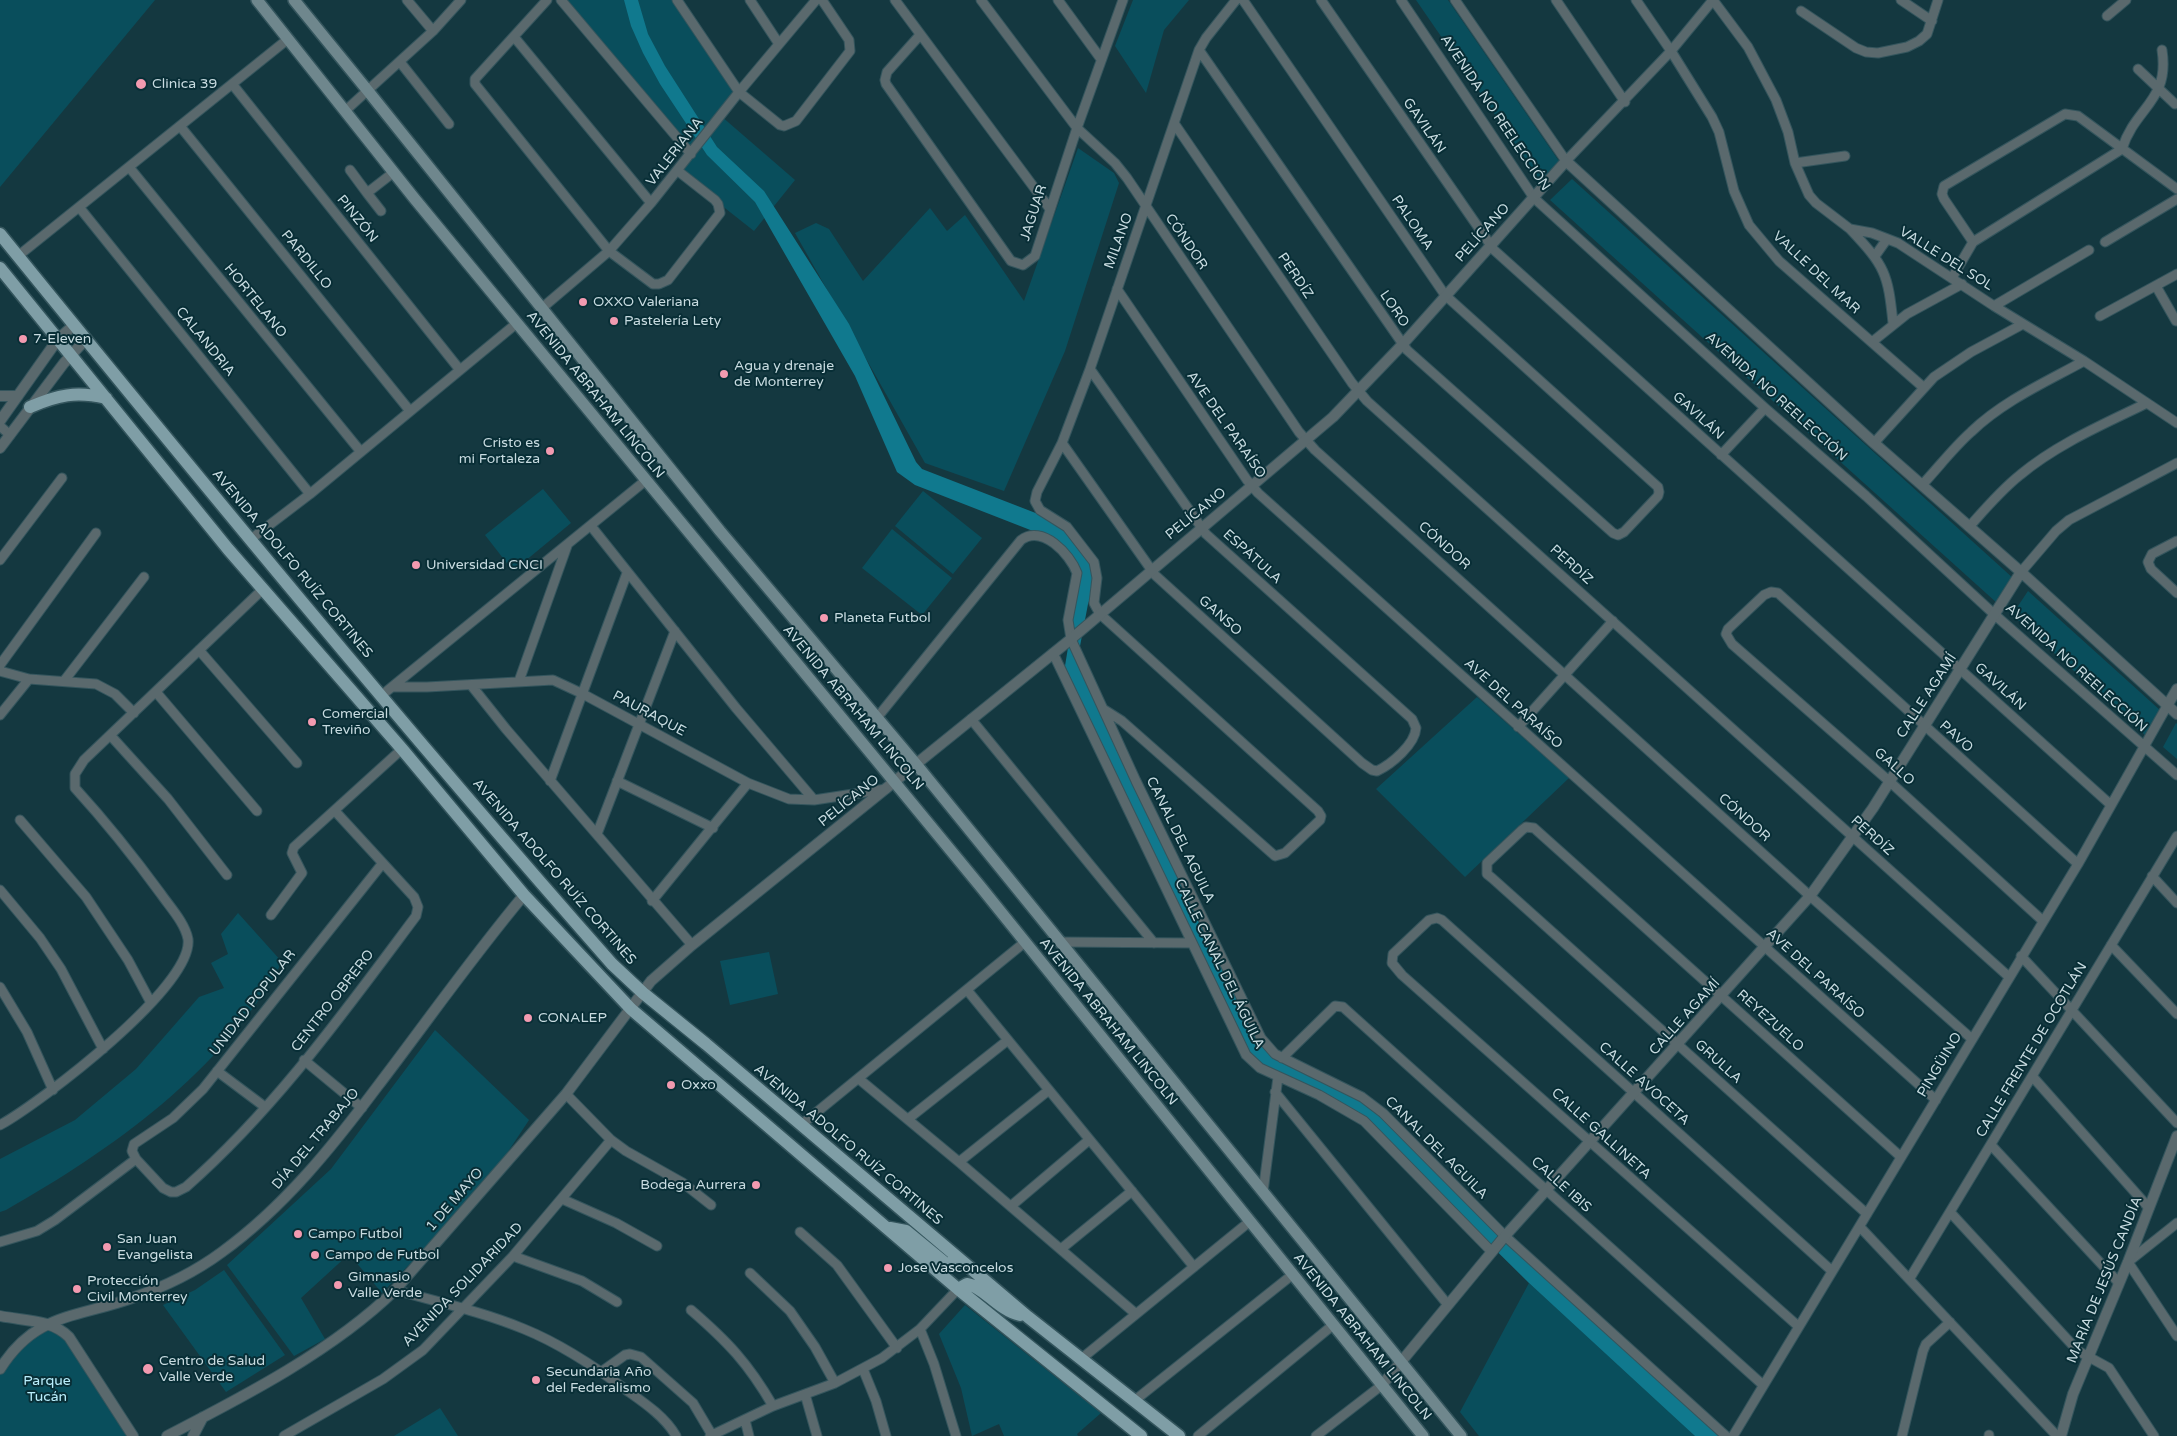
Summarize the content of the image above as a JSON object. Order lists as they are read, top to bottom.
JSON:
{
  "streets": {
    "main road": ["AVENIDA ABRAHAM LINCOLN", "AVENIDA ADOLFO RUÍZ CORTINES"],
    "street": [
      "AVENIDA NO REELECCIÓN",
      "GAVILÁN",
      "VALERIANA",
      "JAGUAR",
      "PINZÓN",
      "PALOMA",
      "PELÍCANO",
      "MILANO",
      "CÓNDOR",
      "VALLE DEL SOL",
      "PARDILLO",
      "VALLE DEL MAR",
      "PERDÍZ",
      "HORTELANO",
      "LORO",
      "CALANDRIA",
      "AVE DEL PARAÍSO",
      "ESPÁTULA",
      "GANSO",
      "CALLE AGAMÍ",
      "PAURAQUE",
      "PAVO",
      "GALLO",
      "CANAL DEL AGUILA",
      "CALLE CANAL DEL ÁGUILA",
      "CENTRO OBRERO",
      "UNIDAD POPULAR",
      "REYEZUELO",
      "CALLE FRENTE DE OCOTLÁN",
      "GRULLA",
      "PINGÜINO",
      "CALLE AVOCETA",
      "CALLE GALLINETA",
      "DÍA DEL TRABAJO",
      "CALLE IBIS",
      "1 DE MAYO",
      "MARÍA DE JESÚS CANDÍA",
      "AVENIDA SOLIDARIDAD"
    ]
  },
  "crossings": [
    ["AVENIDA NO REELECCIÓN", "PELÍCANO"],
    ["AVENIDA NO REELECCIÓN", "CALLE AGAMÍ"],
    ["AVENIDA NO REELECCIÓN", "PINGÜINO"],
    ["GAVILÁN", "PELÍCANO"],
    ["GAVILÁN", "CALLE AGAMÍ"],
    ["GAVILÁN", "PINGÜINO"],
    ["JAGUAR", "CÓNDOR"],
    ["PALOMA", "PELÍCANO"],
    ["PALOMA", "LORO"],
    ["PELÍCANO", "MILANO"],
    ["PELÍCANO", "CÓNDOR"],
    ["PELÍCANO", "VALLE DEL SOL"],
    ["PELÍCANO", "VALLE DEL MAR"],
    ["PELÍCANO", "PERDÍZ"],
    ["PELÍCANO", "LORO"],
    ["PELÍCANO", "AVENIDA ABRAHAM LINCOLN"],
    ["PELÍCANO", "AVE DEL PARAÍSO"],
    ["PELÍCANO", "ESPÁTULA"],
    ["PELÍCANO", "AVENIDA ADOLFO RUÍZ CORTINES"],
    ["PELÍCANO", "GANSO"],
    ["PELÍCANO", "PAURAQUE"],
    ["PELÍCANO", "CANAL DEL AGUILA"],
    ["PELÍCANO", "CALLE CANAL DEL ÁGUILA"],
    ["PELÍCANO", "1 DE MAYO"],
    ["MILANO", "CÓNDOR"],
    ["MILANO", "PERDÍZ"],
    ["MILANO", "LORO"],
    ["MILANO", "AVE DEL PARAÍSO"],
    ["MILANO", "ESPÁTULA"],
    ["MILANO", "GANSO"],
    ["CÓNDOR", "CALLE AGAMÍ"],
    ["CÓNDOR", "PINGÜINO"],
    ["PERDÍZ", "CALLE AGAMÍ"],
    ["PERDÍZ", "PINGÜINO"],
    ["AVENIDA ABRAHAM LINCOLN", "CALLE AGAMÍ"],
    ["AVENIDA ABRAHAM LINCOLN", "PAURAQUE"],
    ["AVE DEL PARAÍSO", "CALLE AGAMÍ"],
    ["AVE DEL PARAÍSO", "PINGÜINO"],
    ["ESPÁTULA", "GANSO"],
    ["CALLE AGAMÍ", "PAVO"],
    ["CALLE AGAMÍ", "GALLO"],
    ["CALLE AGAMÍ", "CANAL DEL AGUILA"],
    ["CALLE AGAMÍ", "CALLE CANAL DEL ÁGUILA"],
    ["CALLE AGAMÍ", "REYEZUELO"],
    ["CALLE AGAMÍ", "GRULLA"],
    ["CALLE AGAMÍ", "CALLE AVOCETA"],
    ["CALLE AGAMÍ", "CALLE GALLINETA"],
    ["CALLE AGAMÍ", "CALLE IBIS"],
    ["PAVO", "GALLO"],
    ["PAVO", "PINGÜINO"],
    ["GALLO", "PINGÜINO"],
    ["CANAL DEL AGUILA", "CALLE IBIS"],
    ["CENTRO OBRERO", "UNIDAD POPULAR"],
    ["REYEZUELO", "GRULLA"],
    ["REYEZUELO", "PINGÜINO"],
    ["GRULLA", "PINGÜINO"],
    ["PINGÜINO", "CALLE AVOCETA"],
    ["PINGÜINO", "CALLE GALLINETA"],
    ["PINGÜINO", "CALLE IBIS"],
    ["CALLE AVOCETA", "CALLE GALLINETA"]
  ],
  "parks": ["Parque Tucán"],
  "places": [
    "Clinica 39",
    "OXXO Valeriana",
    "Pastelería Lety",
    "7-Eleven",
    "Agua y drenaje de Monterrey",
    "Cristo es mi Fortaleza",
    "Universidad CNCI",
    "Planeta Futbol",
    "Comercial Treviño",
    "CONALEP",
    "Oxxo",
    "Bodega Aurrera",
    "Campo Futbol",
    "San Juan Evangelista",
    "Campo de Futbol",
    "Jose Vasconcelos",
    "Gimnasio Valle Verde",
    "Protección Civil Monterrey",
    "Centro de Salud Valle Verde",
    "Secundaria Año del Federalismo"
  ]
}
